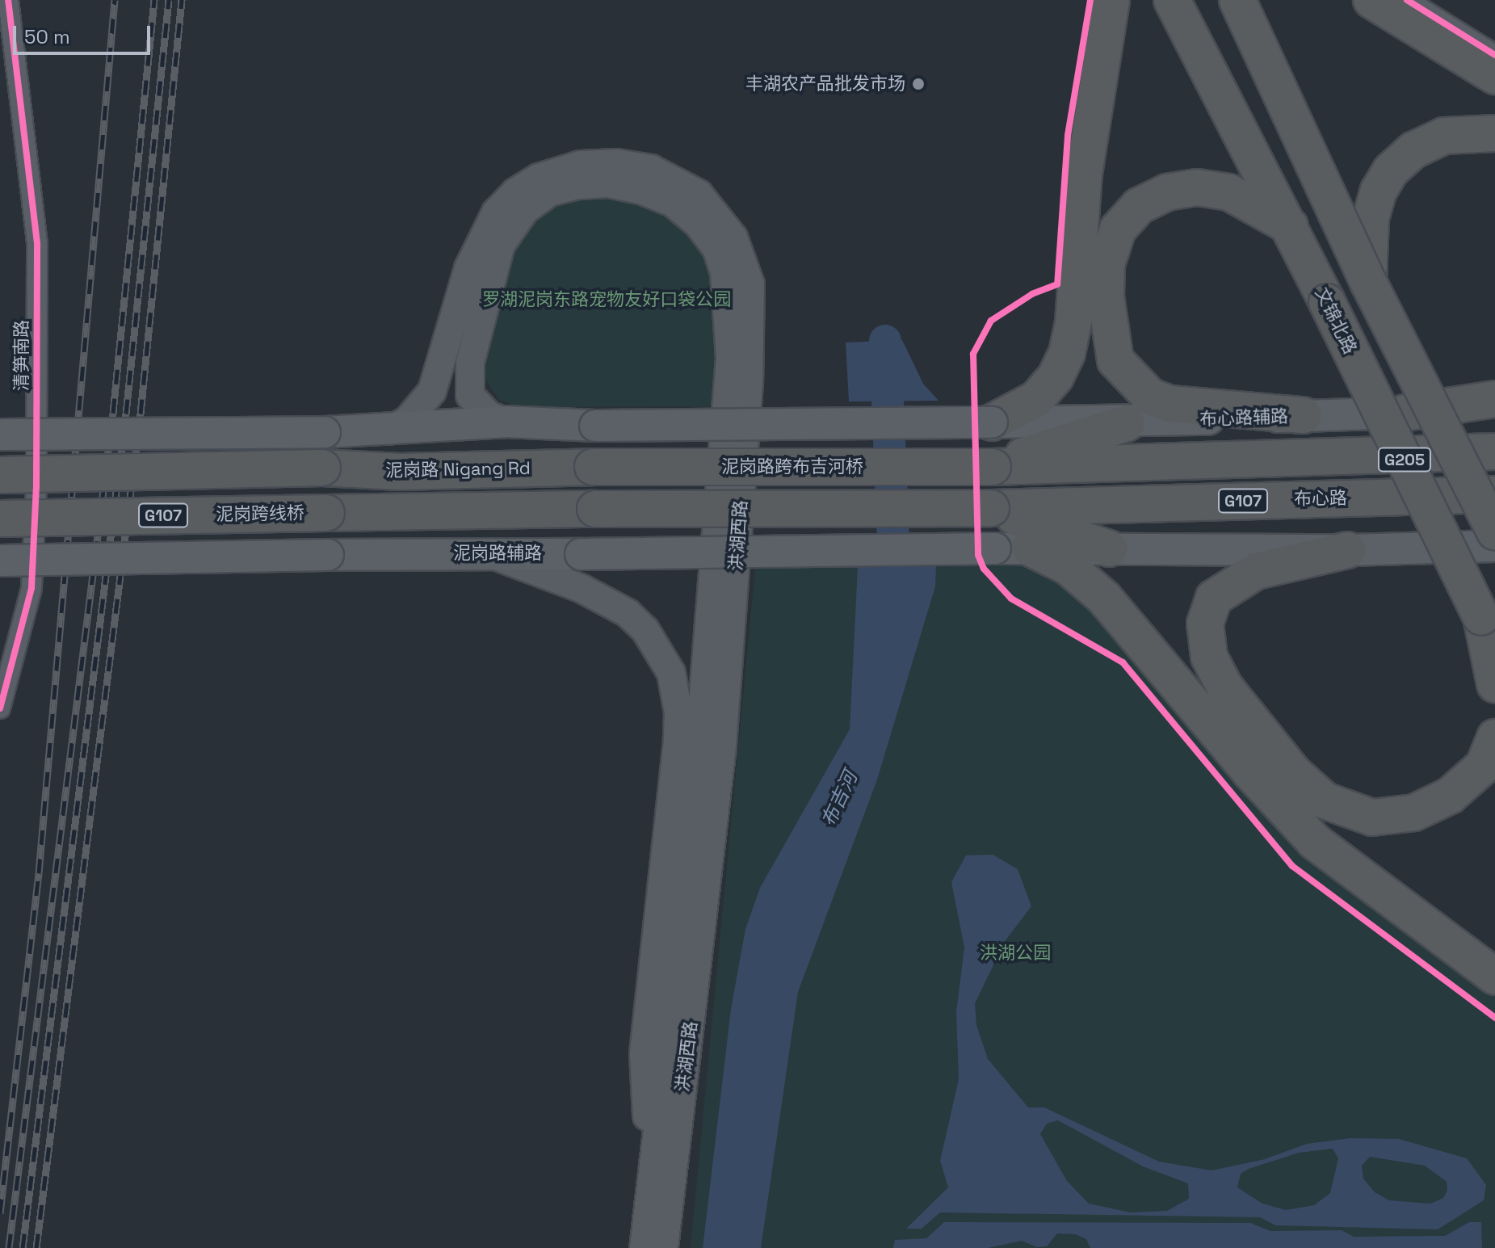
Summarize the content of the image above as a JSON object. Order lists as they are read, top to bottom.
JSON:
{
  "streets": {
    "highway": [
      "文锦北路",
      "G205",
      "泥岗路跨布吉河桥",
      "泥岗路 Nigang Rd",
      "布心路",
      "G107",
      "泥岗跨线桥"
    ],
    "main road": ["布心路辅路", "洪湖西路", "泥岗路辅路"],
    "street": ["清笋南路"]
  },
  "crossings": [
    ["泥岗路跨布吉河桥", "泥岗路 Nigang Rd"],
    ["布心路", "泥岗跨线桥"],
    ["洪湖西路", "泥岗路辅路"]
  ],
  "water": ["布吉河"],
  "parks": ["罗湖泥岗东路宠物友好口袋公园", "洪湖公园"],
  "places": ["丰湖农产品批发市场"],
  "scale_bar": "50 m"
}
